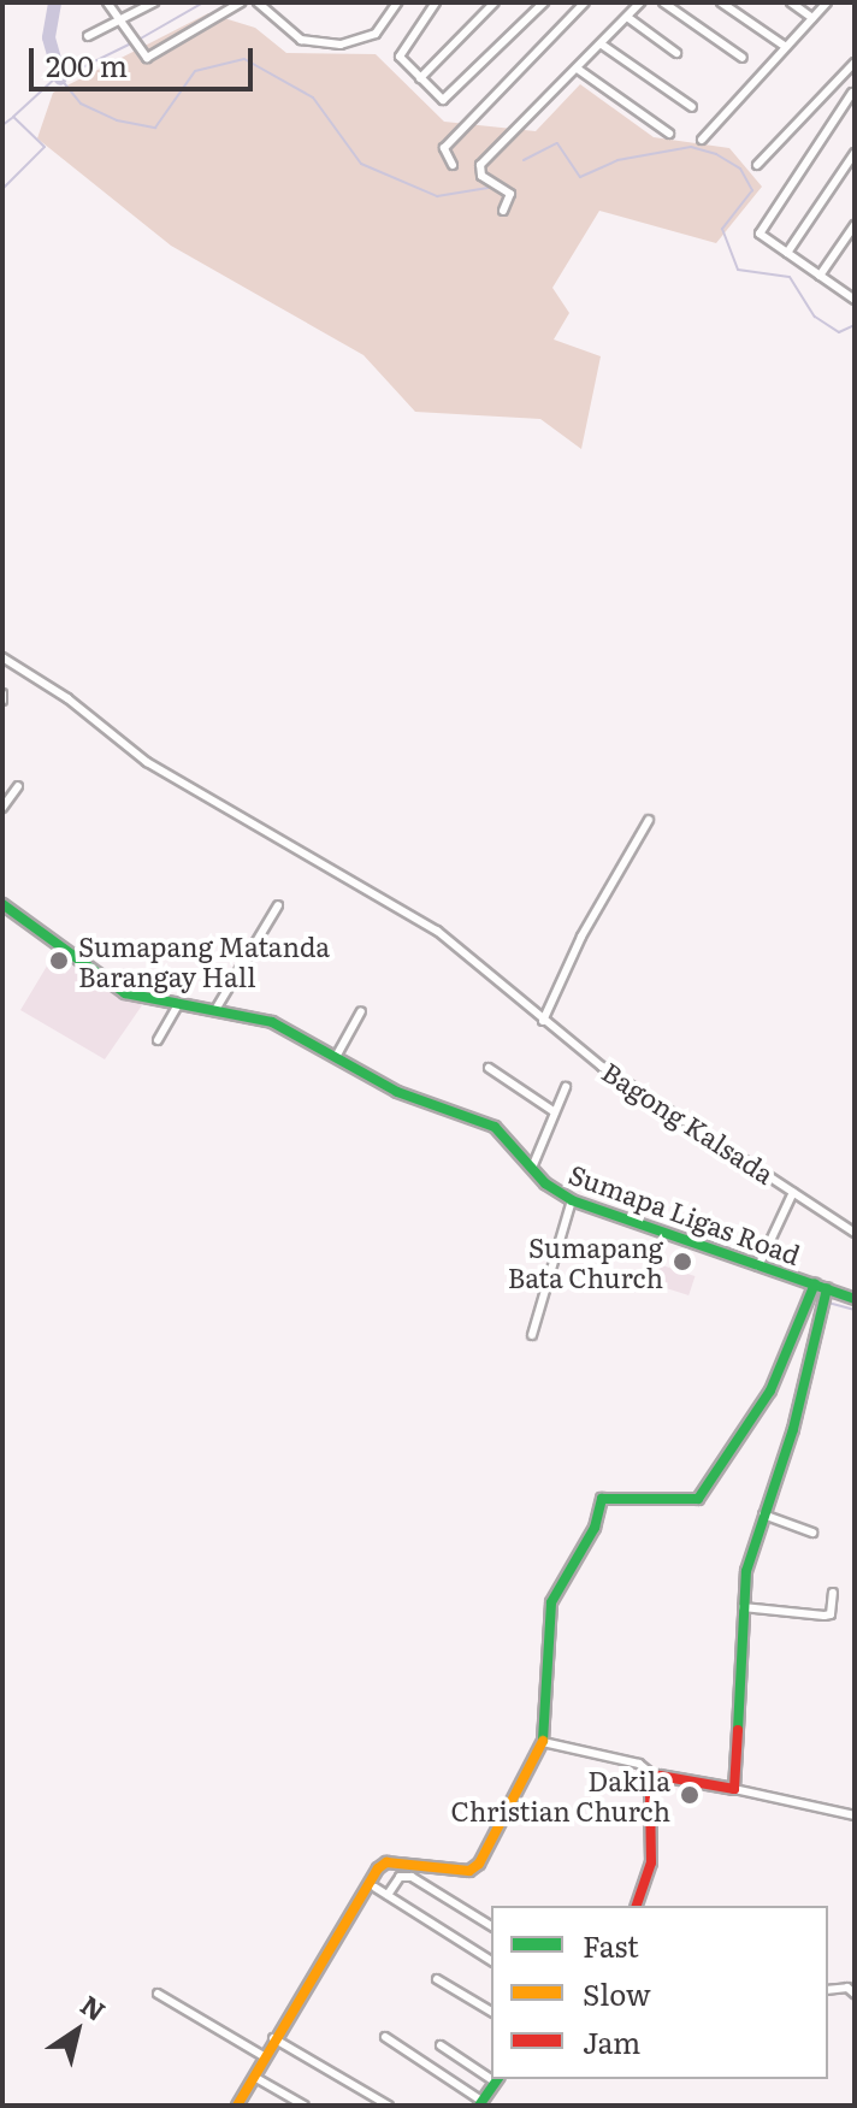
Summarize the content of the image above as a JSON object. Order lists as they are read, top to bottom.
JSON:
{
  "streets": {
    "street": ["Bagong Kalsada", "Sumapa Ligas Road"]
  },
  "places": ["Sumapang Matanda Barangay Hall", "Sumapang Bata Church", "Dakila Christian Church"],
  "legend": ["Fast", "Slow", "Jam"],
  "scale_bar": "200 m",
  "north": "top right"
}
